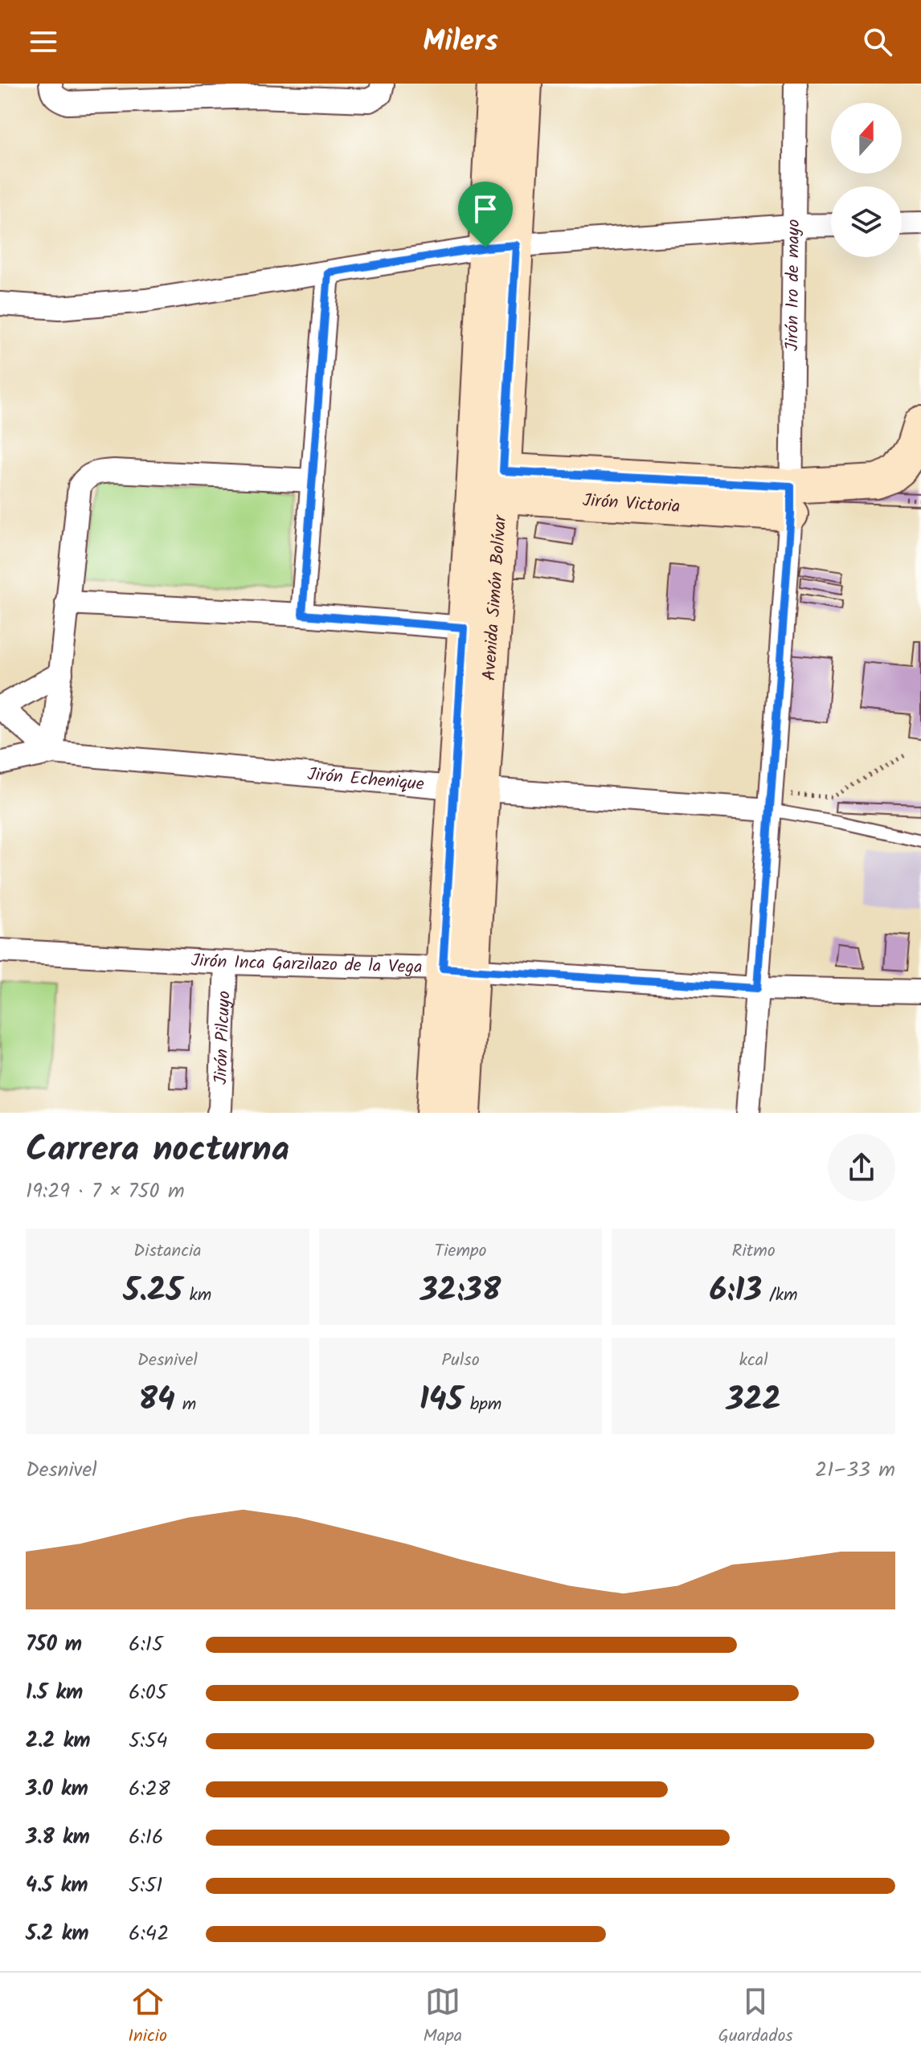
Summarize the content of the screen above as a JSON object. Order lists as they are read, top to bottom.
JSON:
{
  "streets": {
    "street": [
      "Jirón 1ro de mayo",
      "Jirón Victoria",
      "Avenida Simón Bolívar",
      "Jirón Echenique",
      "Jirón Inca Garzilazo de la Vega",
      "Jirón Pilcuyo"
    ]
  },
  "crossings": [
    ["Jirón 1ro de mayo", "Jirón Victoria"],
    ["Jirón 1ro de mayo", "Jirón Echenique"],
    ["Jirón 1ro de mayo", "Jirón Inca Garzilazo de la Vega"],
    ["Jirón Victoria", "Avenida Simón Bolívar"],
    ["Avenida Simón Bolívar", "Jirón Echenique"],
    ["Avenida Simón Bolívar", "Jirón Inca Garzilazo de la Vega"],
    ["Jirón Inca Garzilazo de la Vega", "Jirón Pilcuyo"]
  ],
  "north": "top",
  "page": {
    "header": "Milers",
    "heading": ["Carrera nocturna", "19:29 · 7 × 750 m"],
    "stats": [
      ["Distancia", "5.25 km"],
      ["Tiempo", "32:38"],
      ["Ritmo", "6:13 /km"],
      ["Desnivel", "84 m"],
      ["Pulso", "145 bpm"],
      ["kcal", "322"]
    ],
    "chart": ["Desnivel", "21–33 m"],
    "list": [
      {
        "name": "750 m",
        "note": "6:15"
      },
      {
        "name": "1.5 km",
        "note": "6:05"
      },
      {
        "name": "2.2 km",
        "note": "5:54"
      },
      {
        "name": "3.0 km",
        "note": "6:28"
      },
      {
        "name": "3.8 km",
        "note": "6:16"
      },
      {
        "name": "4.5 km",
        "note": "5:51"
      },
      {
        "name": "5.2 km",
        "note": "6:42"
      }
    ],
    "tabs": ["Inicio", "Mapa", "Guardados"]
  }
}
